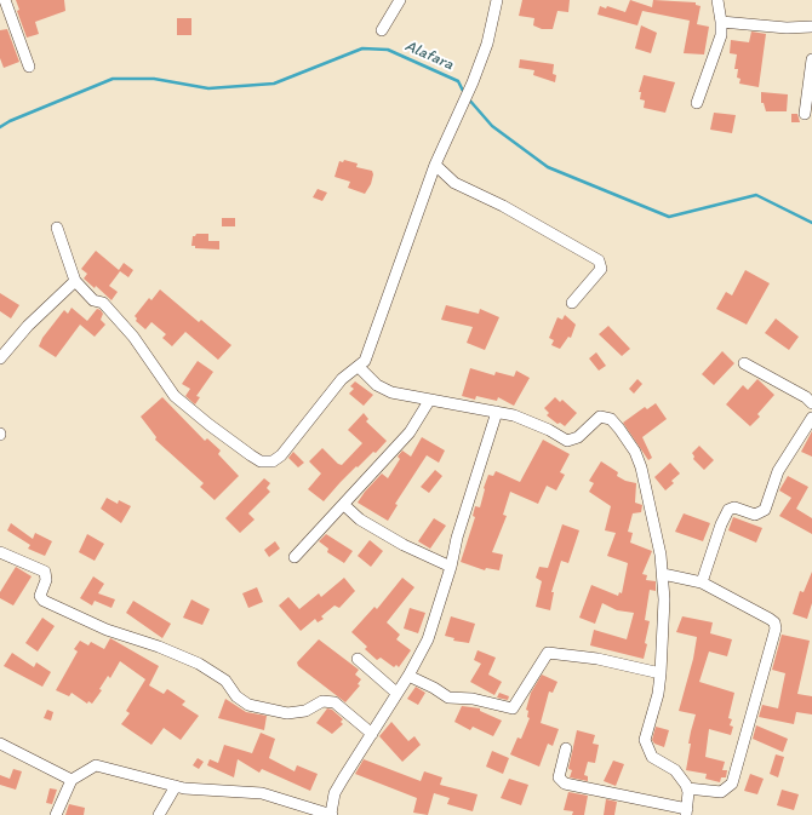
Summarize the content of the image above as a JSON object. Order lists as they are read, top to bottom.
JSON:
{
  "water": ["Alafara"]
}
